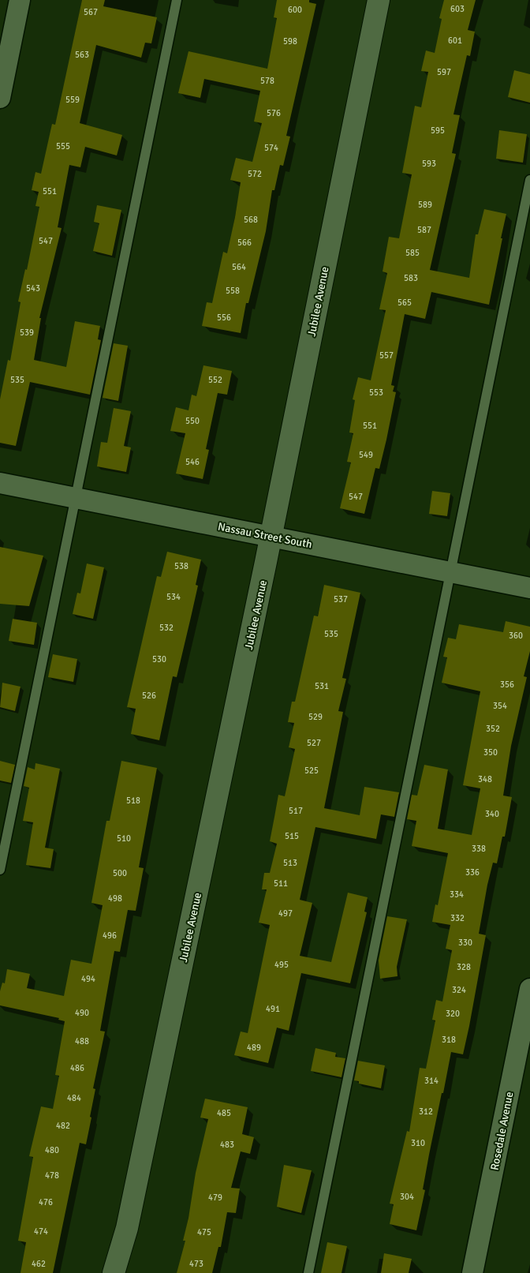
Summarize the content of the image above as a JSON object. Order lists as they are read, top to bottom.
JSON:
{
  "streets": {
    "main road": ["Jubilee Avenue"],
    "street": ["Nassau Street South", "Rosedale Avenue"]
  },
  "crossings": [
    ["Jubilee Avenue", "Nassau Street South"]
  ],
  "house_numbers": [
    "603",
    "600",
    "567",
    "601",
    "598",
    "563",
    "597",
    "578",
    "559",
    "576",
    "595",
    "555",
    "574",
    "593",
    "572",
    "551",
    "589",
    "568",
    "587",
    "547",
    "566",
    "585",
    "564",
    "583",
    "543",
    "558",
    "565",
    "556",
    "539",
    "557",
    "535",
    "552",
    "553",
    "550",
    "551",
    "549",
    "546",
    "547",
    "538",
    "534",
    "537",
    "532",
    "535",
    "360",
    "530",
    "356",
    "531",
    "526",
    "354",
    "529",
    "352",
    "527",
    "350",
    "525",
    "348",
    "518",
    "517",
    "340",
    "515",
    "510",
    "338",
    "513",
    "336",
    "500",
    "511",
    "334",
    "498",
    "497",
    "332",
    "496",
    "330",
    "495",
    "328",
    "494",
    "324",
    "491",
    "490",
    "320",
    "318",
    "488",
    "489",
    "486",
    "314",
    "484",
    "312",
    "485",
    "482",
    "310",
    "483",
    "480",
    "478",
    "304",
    "479",
    "476",
    "474",
    "475",
    "462",
    "473"
  ]
}
